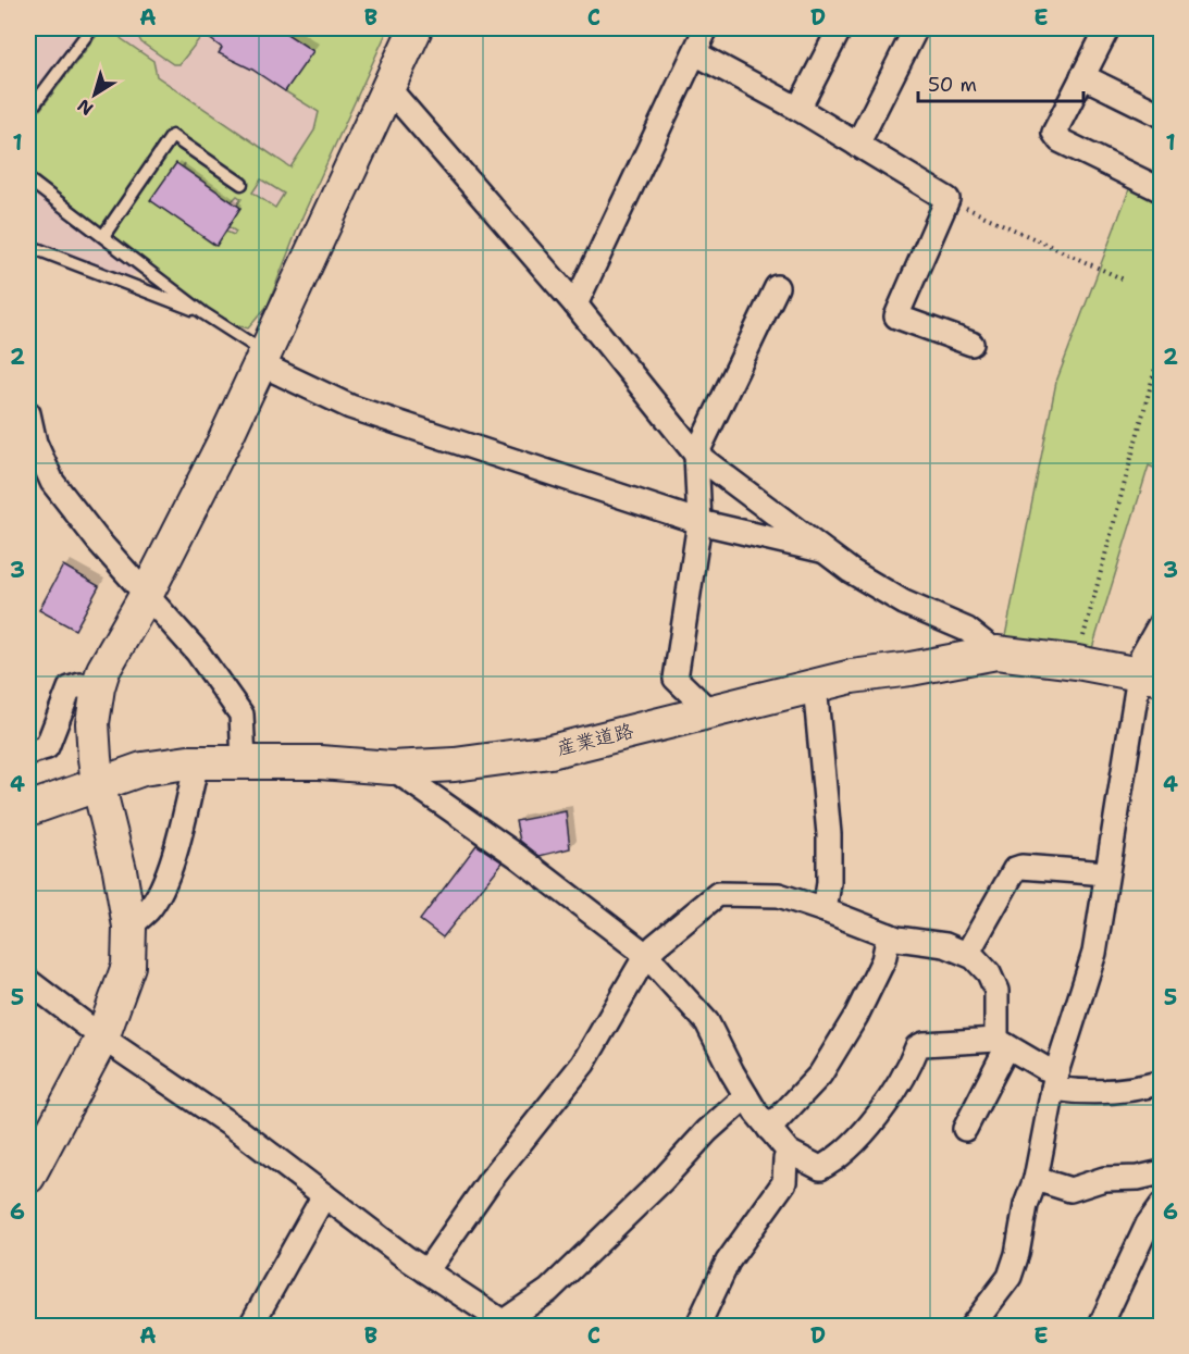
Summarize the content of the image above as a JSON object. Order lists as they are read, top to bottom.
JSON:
{
  "streets": {
    "street": ["産業道路"]
  },
  "scale_bar": "50 m",
  "north": "bottom left",
  "grid": {
    "columns": [
      "A",
      "B",
      "C",
      "D",
      "E"
    ],
    "rows": [
      "1",
      "2",
      "3",
      "4",
      "5",
      "6"
    ]
  }
}
